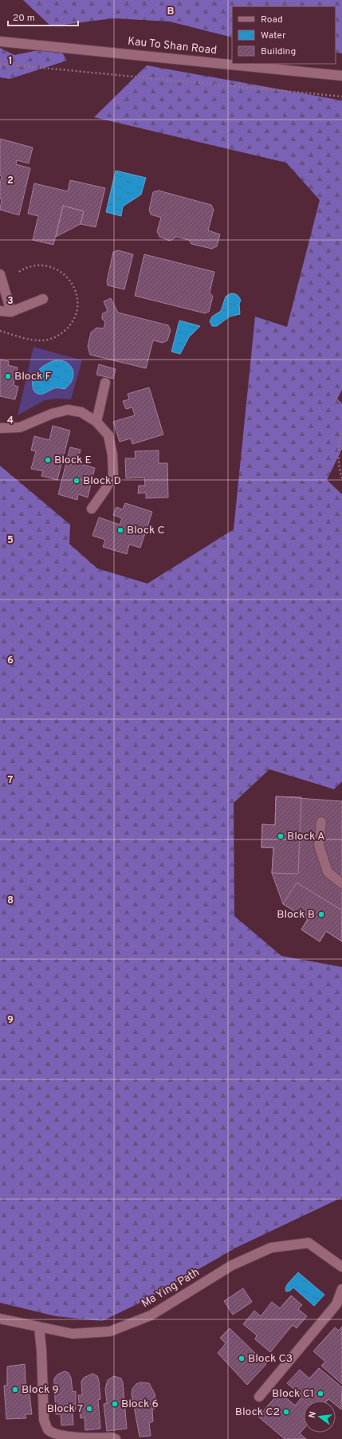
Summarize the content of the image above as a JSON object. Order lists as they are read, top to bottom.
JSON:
{
  "streets": {
    "street": ["Kau To Shan Road", "Ma Ying Path"]
  },
  "places": [
    "Block F",
    "Block E",
    "Block D",
    "Block C",
    "Block A",
    "Block B",
    "Block C3",
    "Block 9",
    "Block C1",
    "Block 6",
    "Block 7",
    "Block C2"
  ],
  "legend": ["Road", "Water", "Building"],
  "scale_bar": "20 m",
  "north": "left",
  "grid": {
    "columns": ["B"],
    "rows": [
      "1",
      "2",
      "3",
      "4",
      "5",
      "6",
      "7",
      "8",
      "9"
    ]
  }
}
